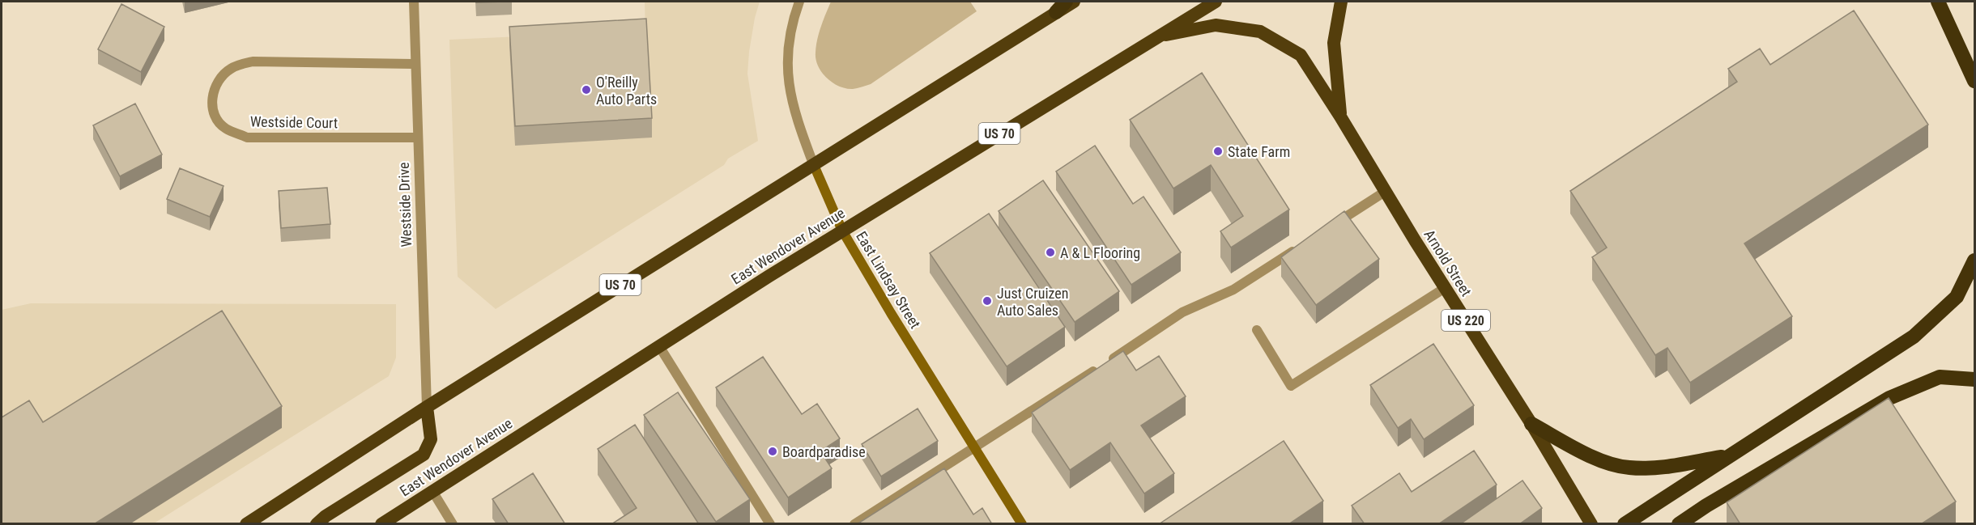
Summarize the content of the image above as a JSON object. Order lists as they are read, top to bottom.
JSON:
{
  "streets": {
    "highway": [
      "US 70",
      "East Wendover Avenue",
      "Arnold Street",
      "US 220"
    ],
    "main road": ["East Lindsay Street"],
    "street": ["Westside Court", "Westside Drive"]
  },
  "crossings": [
    ["Westside Court", "Westside Drive"],
    ["US 70", "Westside Drive"],
    ["US 70", "East Lindsay Street"],
    ["East Wendover Avenue", "East Lindsay Street"],
    ["East Wendover Avenue", "US 220"],
    ["Arnold Street", "US 220"]
  ],
  "places": [
    "O'Reilly Auto Parts",
    "State Farm",
    "A & L Flooring",
    "Just Cruizen Auto Sales",
    "Boardparadise"
  ]
}
